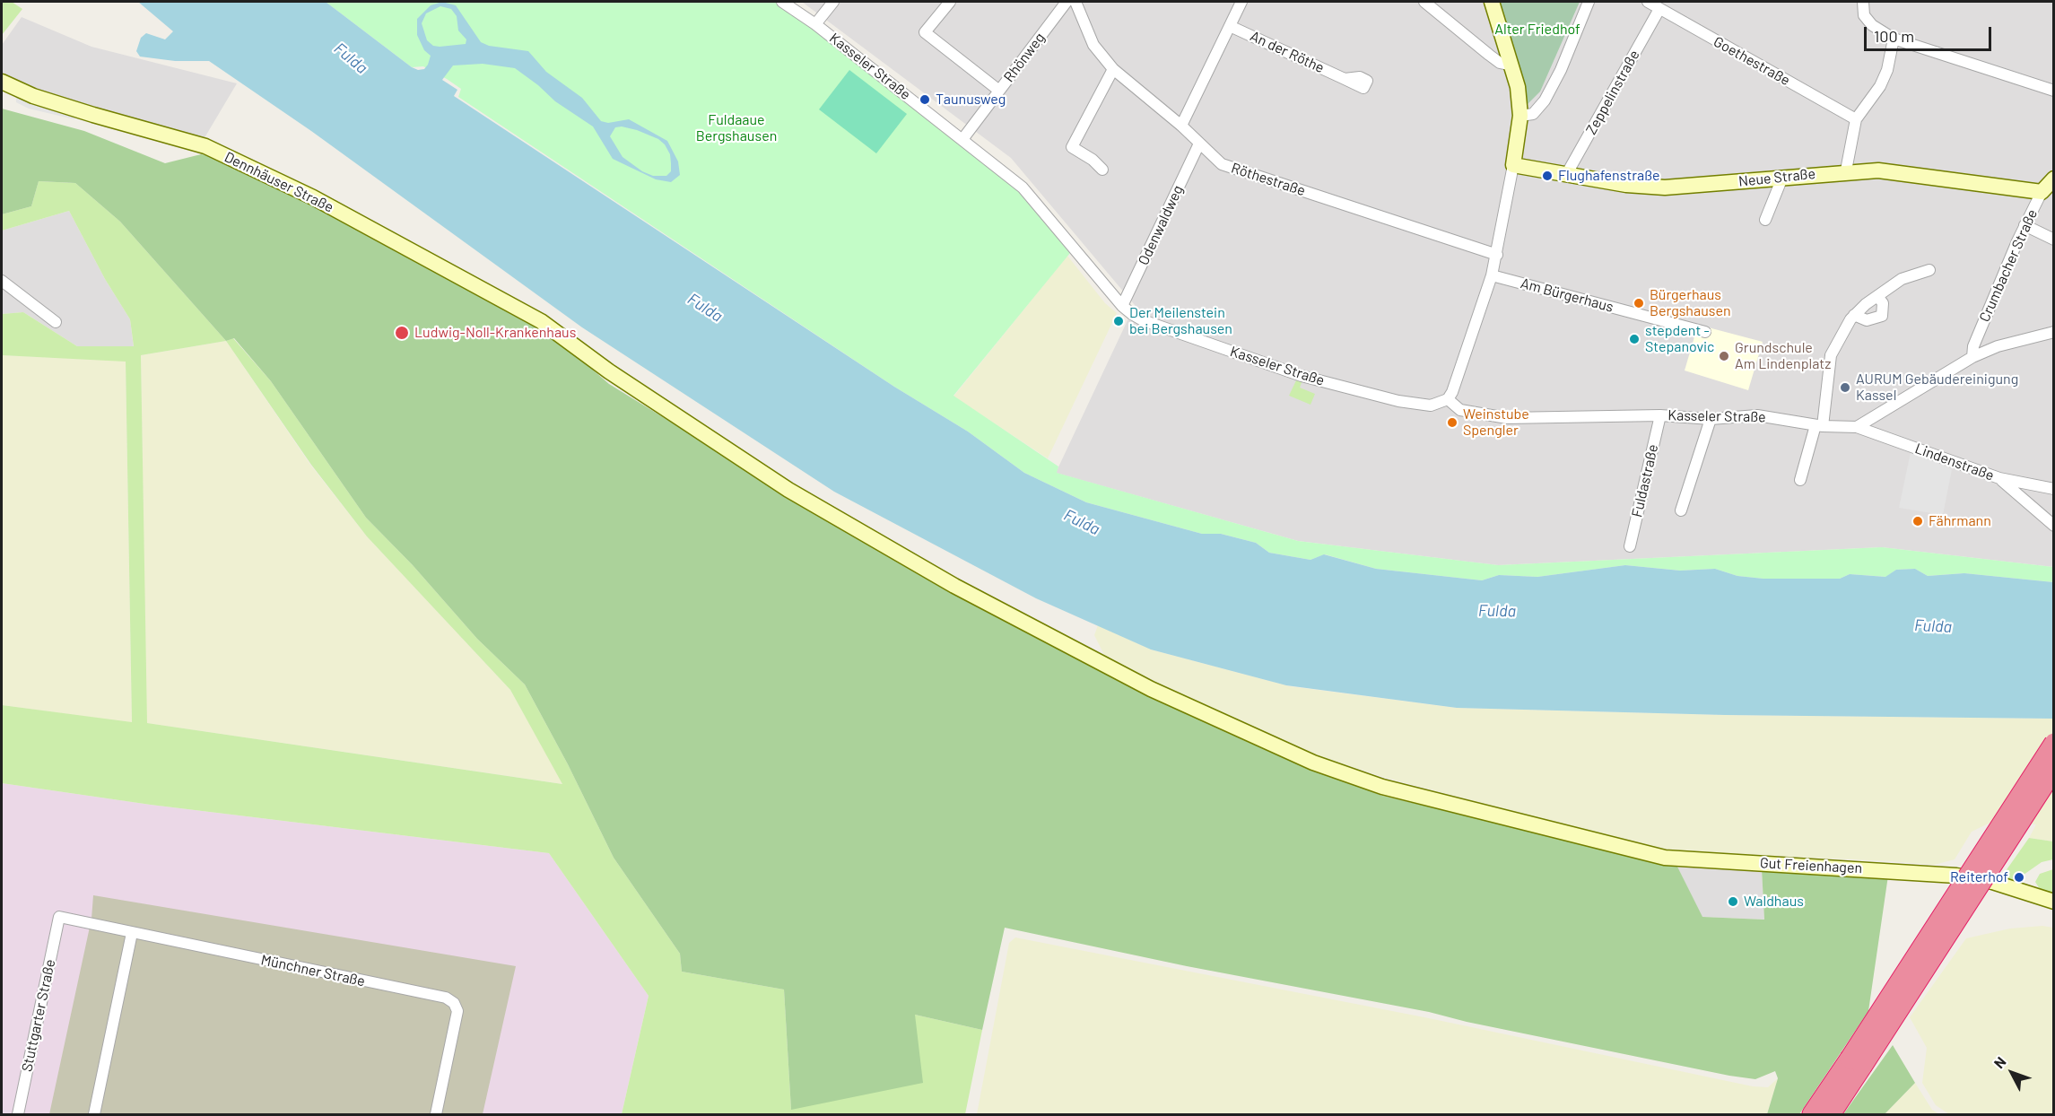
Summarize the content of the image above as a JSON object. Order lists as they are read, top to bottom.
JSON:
{
  "streets": {
    "street": [
      "An der Röthe",
      "Rhönweg",
      "Goethestraße",
      "Kasseler Straße",
      "Zeppelinstraße",
      "Neue Straße",
      "Röthestraße",
      "Dennhäuser Straße",
      "Odenwaldweg",
      "Crumbacher Straße",
      "Am Bürgerhaus",
      "Lindenstraße",
      "Fuldastraße",
      "Gut Freienhagen",
      "Münchner Straße",
      "Stuttgarter Straße"
    ]
  },
  "crossings": [
    ["Rhönweg", "Kasseler Straße"],
    ["Goethestraße", "Zeppelinstraße"],
    ["Kasseler Straße", "Odenwaldweg"],
    ["Kasseler Straße", "Lindenstraße"],
    ["Kasseler Straße", "Fuldastraße"],
    ["Zeppelinstraße", "Neue Straße"],
    ["Neue Straße", "Crumbacher Straße"],
    ["Röthestraße", "Odenwaldweg"],
    ["Dennhäuser Straße", "Gut Freienhagen"],
    ["Münchner Straße", "Stuttgarter Straße"]
  ],
  "water": ["Fulda"],
  "parks": ["Alter Friedhof", "Fuldaaue Bergshausen"],
  "places": [
    "Taunusweg",
    "Flughafenstraße",
    "Bürgerhaus Bergshausen",
    "Der Meilenstein bei Bergshausen",
    "Ludwig-Noll-Krankenhaus",
    "stepdent - Stepanovic",
    "Grundschule Am Lindenplatz",
    "AURUM Gebäudereinigung Kassel",
    "Weinstube Spengler",
    "Fährmann",
    "Reiterhof",
    "Waldhaus"
  ],
  "scale_bar": "100 m",
  "north": "top left"
}
